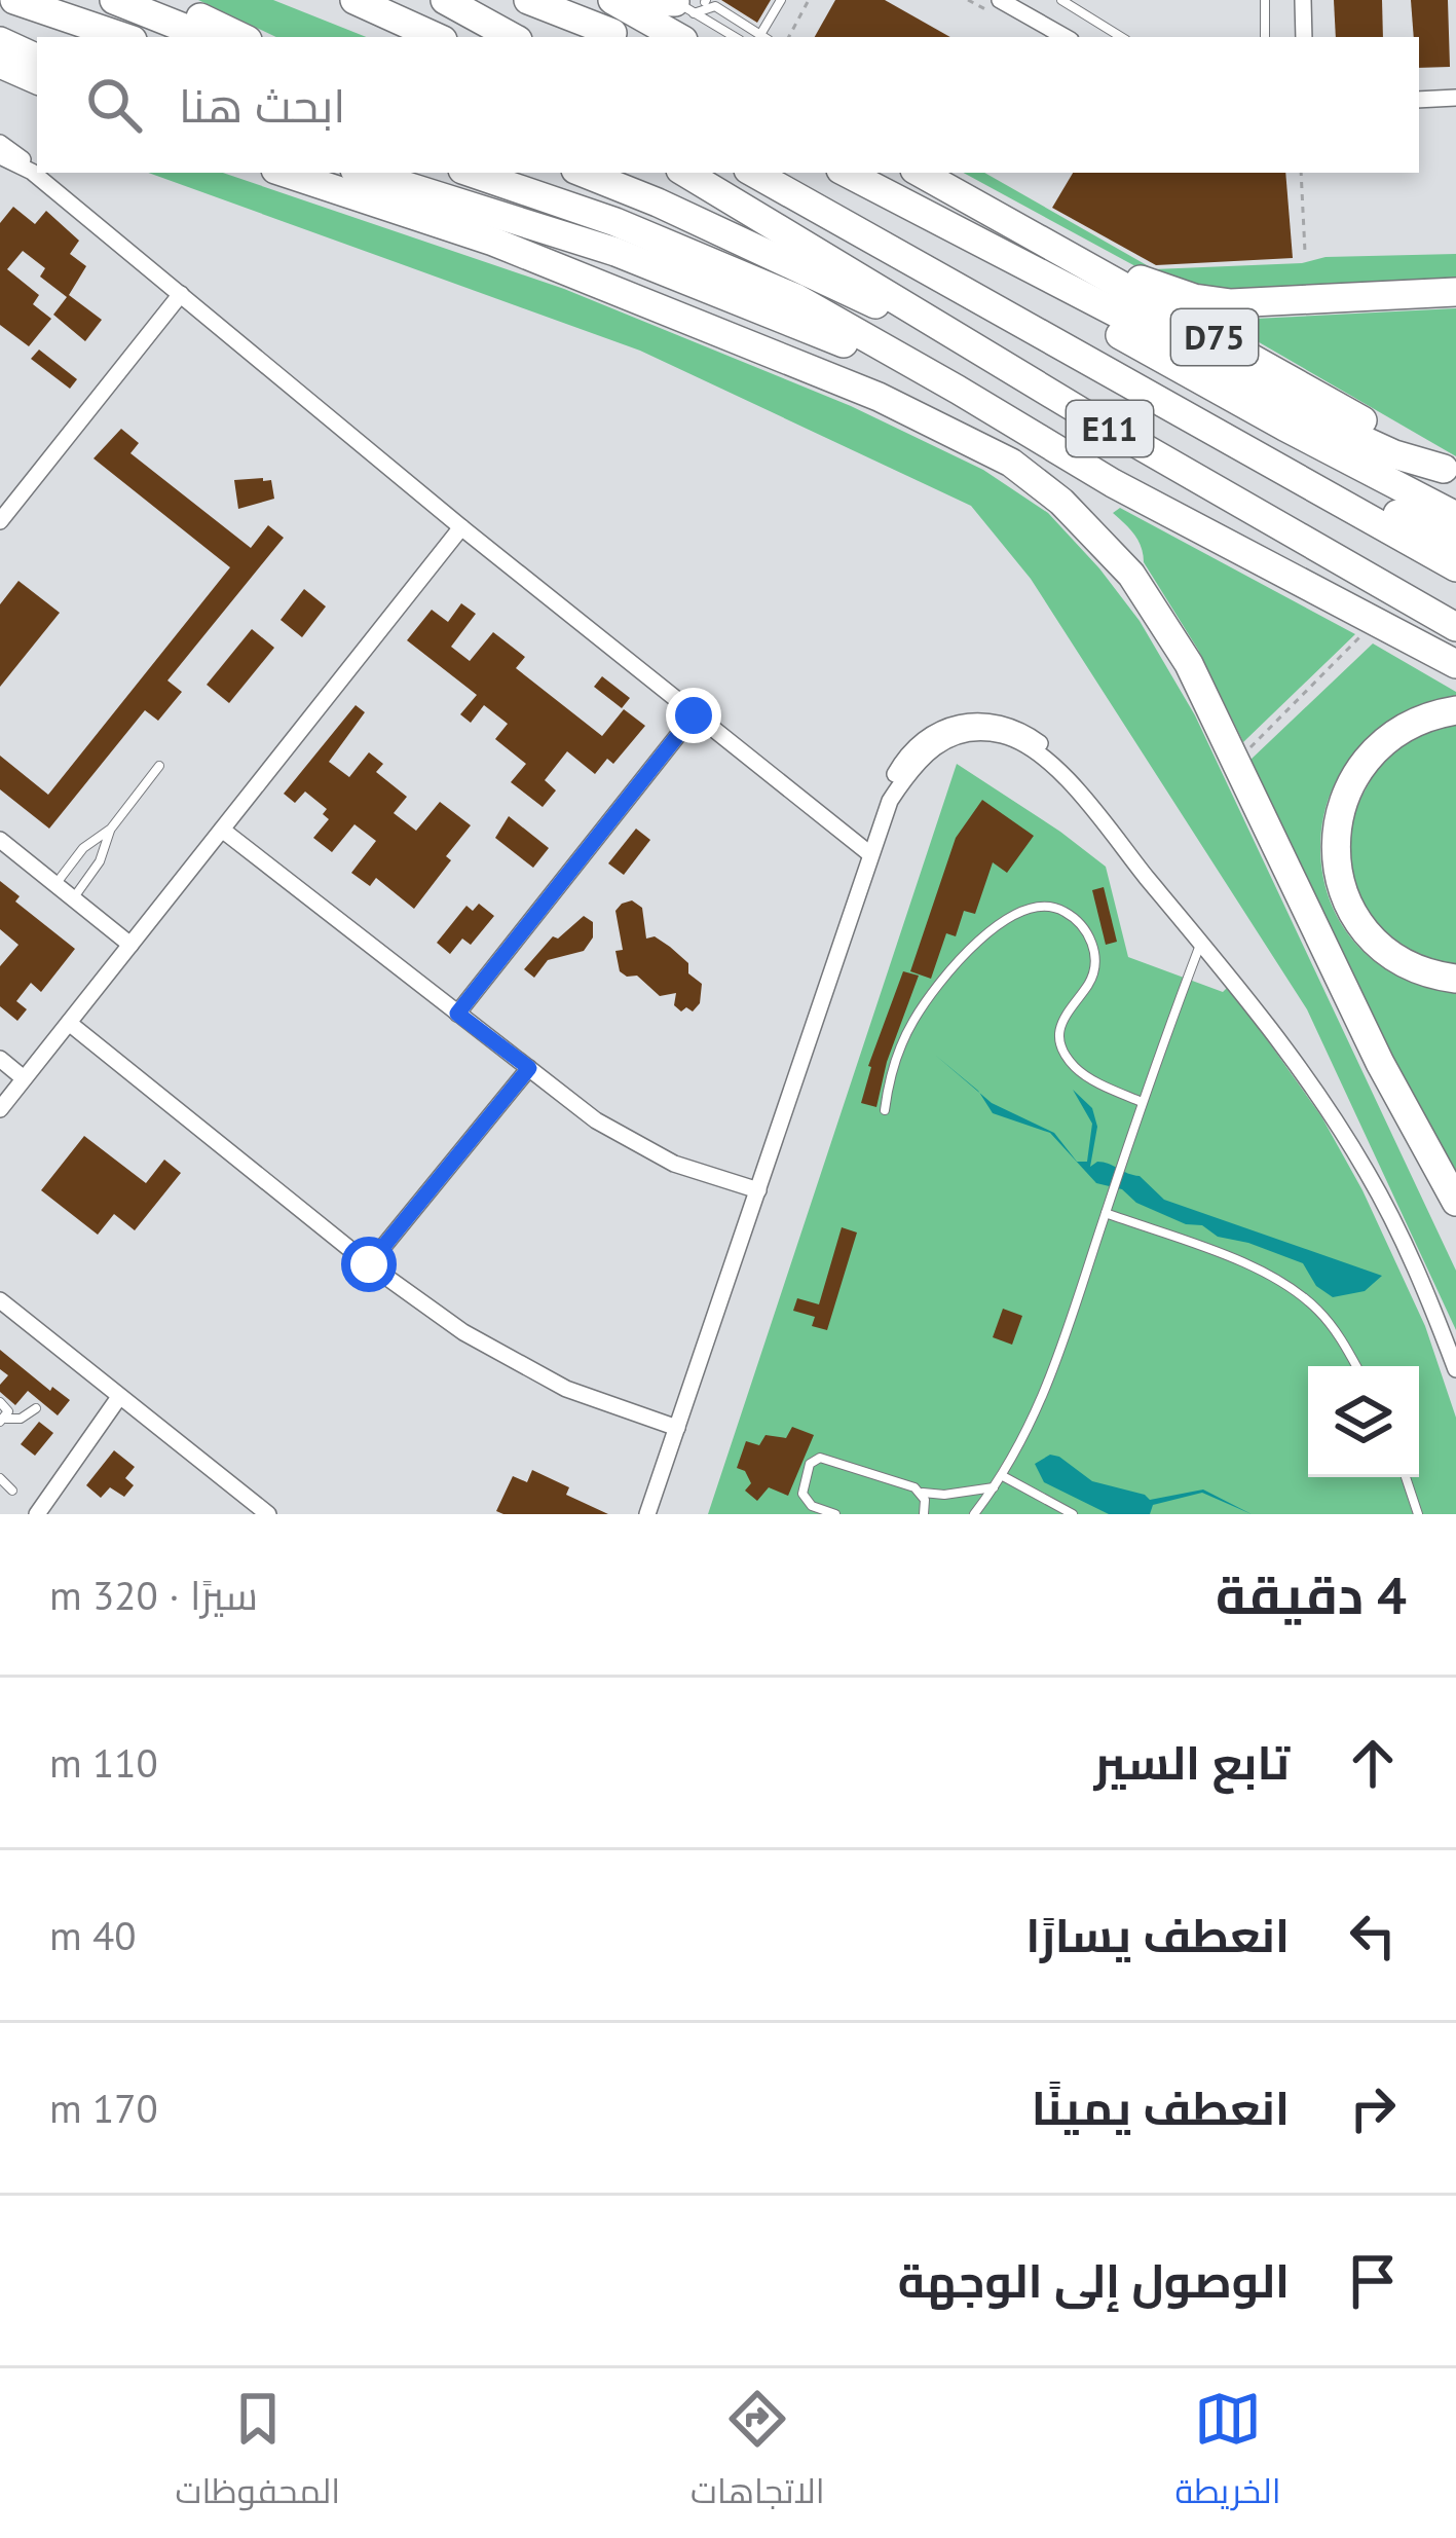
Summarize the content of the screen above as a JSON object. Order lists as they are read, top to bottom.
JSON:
{
  "streets": {
    "highway": ["D75", "E11"]
  },
  "page": {
    "search": "ابحث هنا",
    "heading": ["4 دقيقة", "سيرًا · 320 m"],
    "list": [
      ["تابع السير", "110 m"],
      ["انعطف يسارًا", "40 m"],
      ["انعطف يمينًا", "170 m"],
      "الوصول إلى الوجهة"
    ],
    "nav": ["الخريطة", "الاتجاهات", "المحفوظات"]
  }
}
